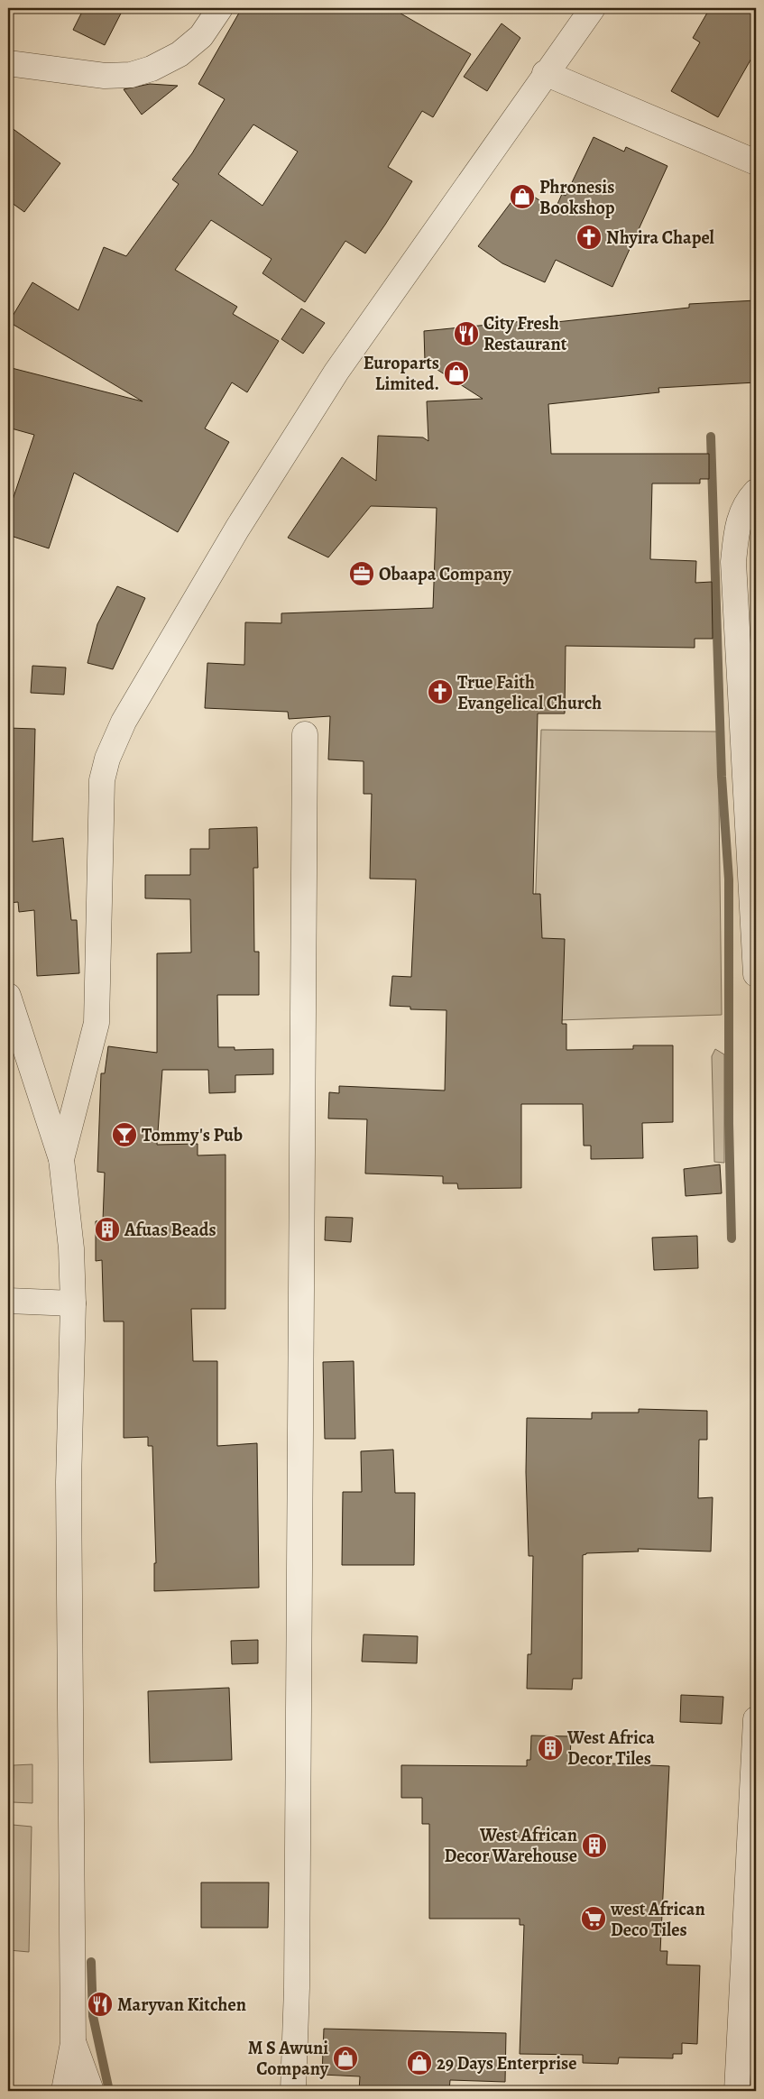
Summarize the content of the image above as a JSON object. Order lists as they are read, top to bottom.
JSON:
{
  "places": {
    "shop": [
      "Phronesis Bookshop",
      "Europarts Limited.",
      "M S Awuni Company",
      "29 Days Enterprise"
    ],
    "church": ["Nhyira Chapel", "True Faith Evangelical Church"],
    "restaurant": ["City Fresh Restaurant", "Maryvan Kitchen"],
    "office": ["Obaapa Company"],
    "bar": ["Tommy's Pub"],
    "building": ["Afuas Beads", "West Africa Decor Tiles", "West African Decor Warehouse"],
    "supermarket": ["west African Deco Tiles"]
  }
}
